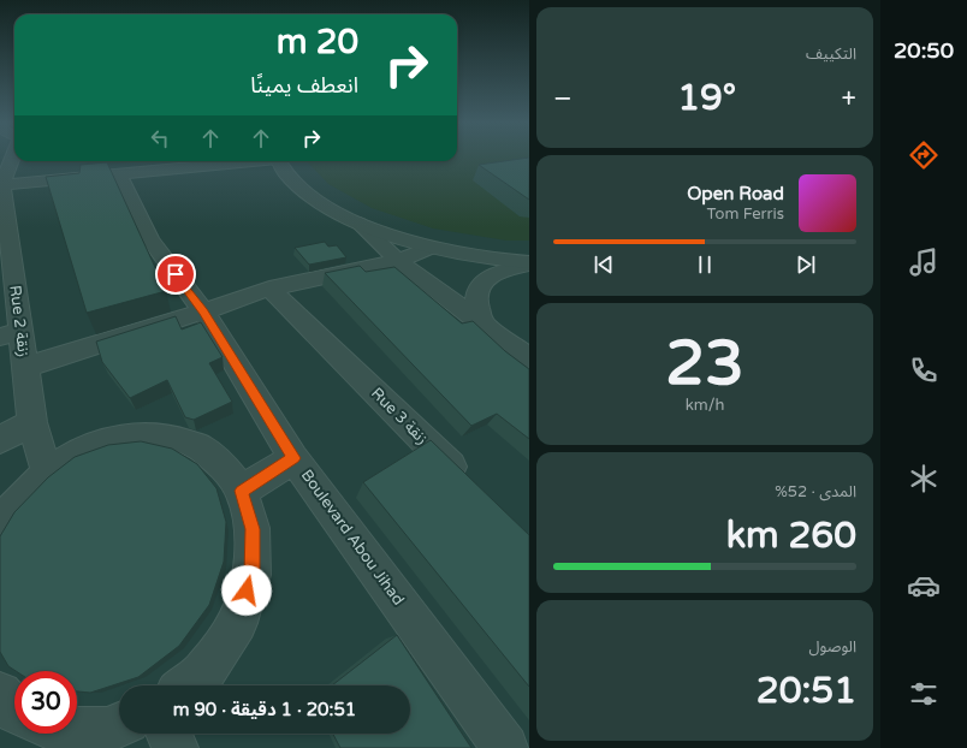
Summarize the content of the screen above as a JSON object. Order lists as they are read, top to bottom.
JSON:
{
  "streets": {
    "street": ["Rue 2 زنقة", "Rue 3 زنقة", "Boulevard Abou Jihad"]
  },
  "page": {
    "tabs": "20:50",
    "tile": [
      "التكييف",
      ["23", "km/h"],
      ["المدى · 52%", "260 km"],
      ["الوصول", "20:51"]
    ],
    "turn": ["20 m", "انعطف يمينًا"],
    "heat": ["−", "19°", "+"],
    "song": ["Open Road", "Tom Ferris"],
    "limit": "30",
    "trip": "20:51 · 1 دقيقة · 90 m"
  }
}
